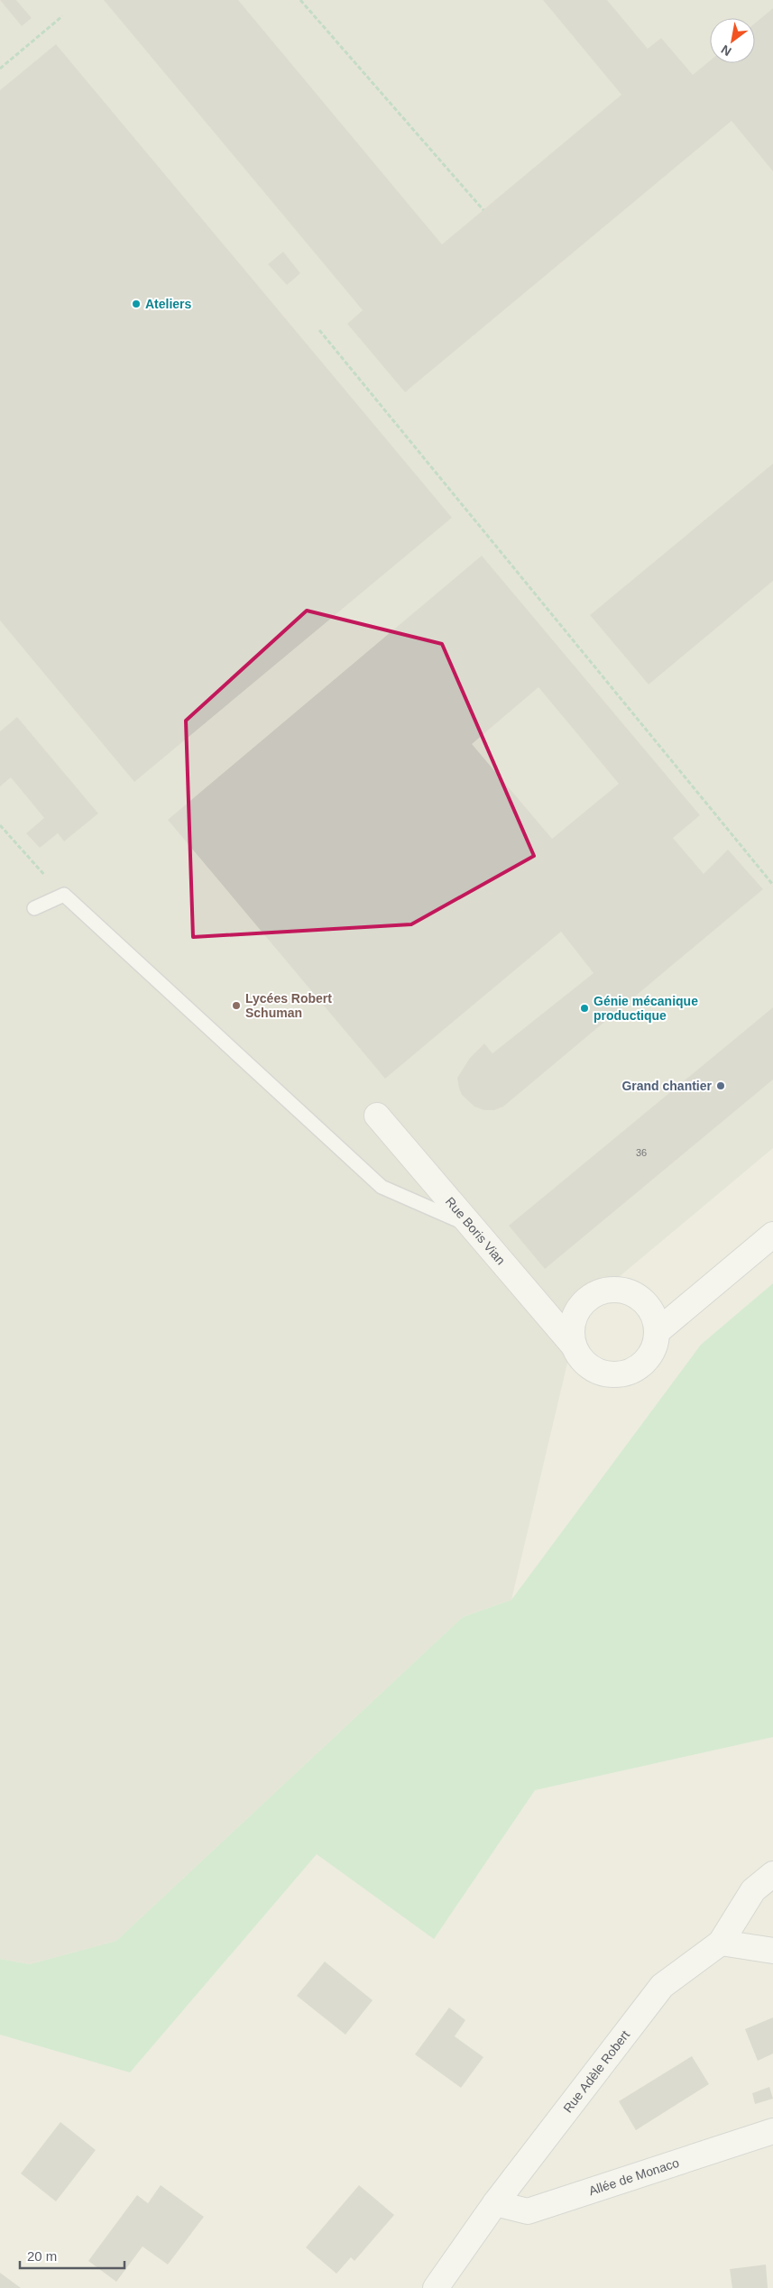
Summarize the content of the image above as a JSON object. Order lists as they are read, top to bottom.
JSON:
{
  "streets": {
    "street": ["Rue Boris Vian", "Rue Adèle Robert", "Allée de Monaco"]
  },
  "crossings": [
    ["Rue Adèle Robert", "Allée de Monaco"]
  ],
  "places": [
    "Ateliers",
    "Lycées Robert Schuman",
    "Génie mécanique productique",
    "Grand chantier"
  ],
  "house_numbers": ["36"],
  "scale_bar": "20 m",
  "north": "bottom left"
}
